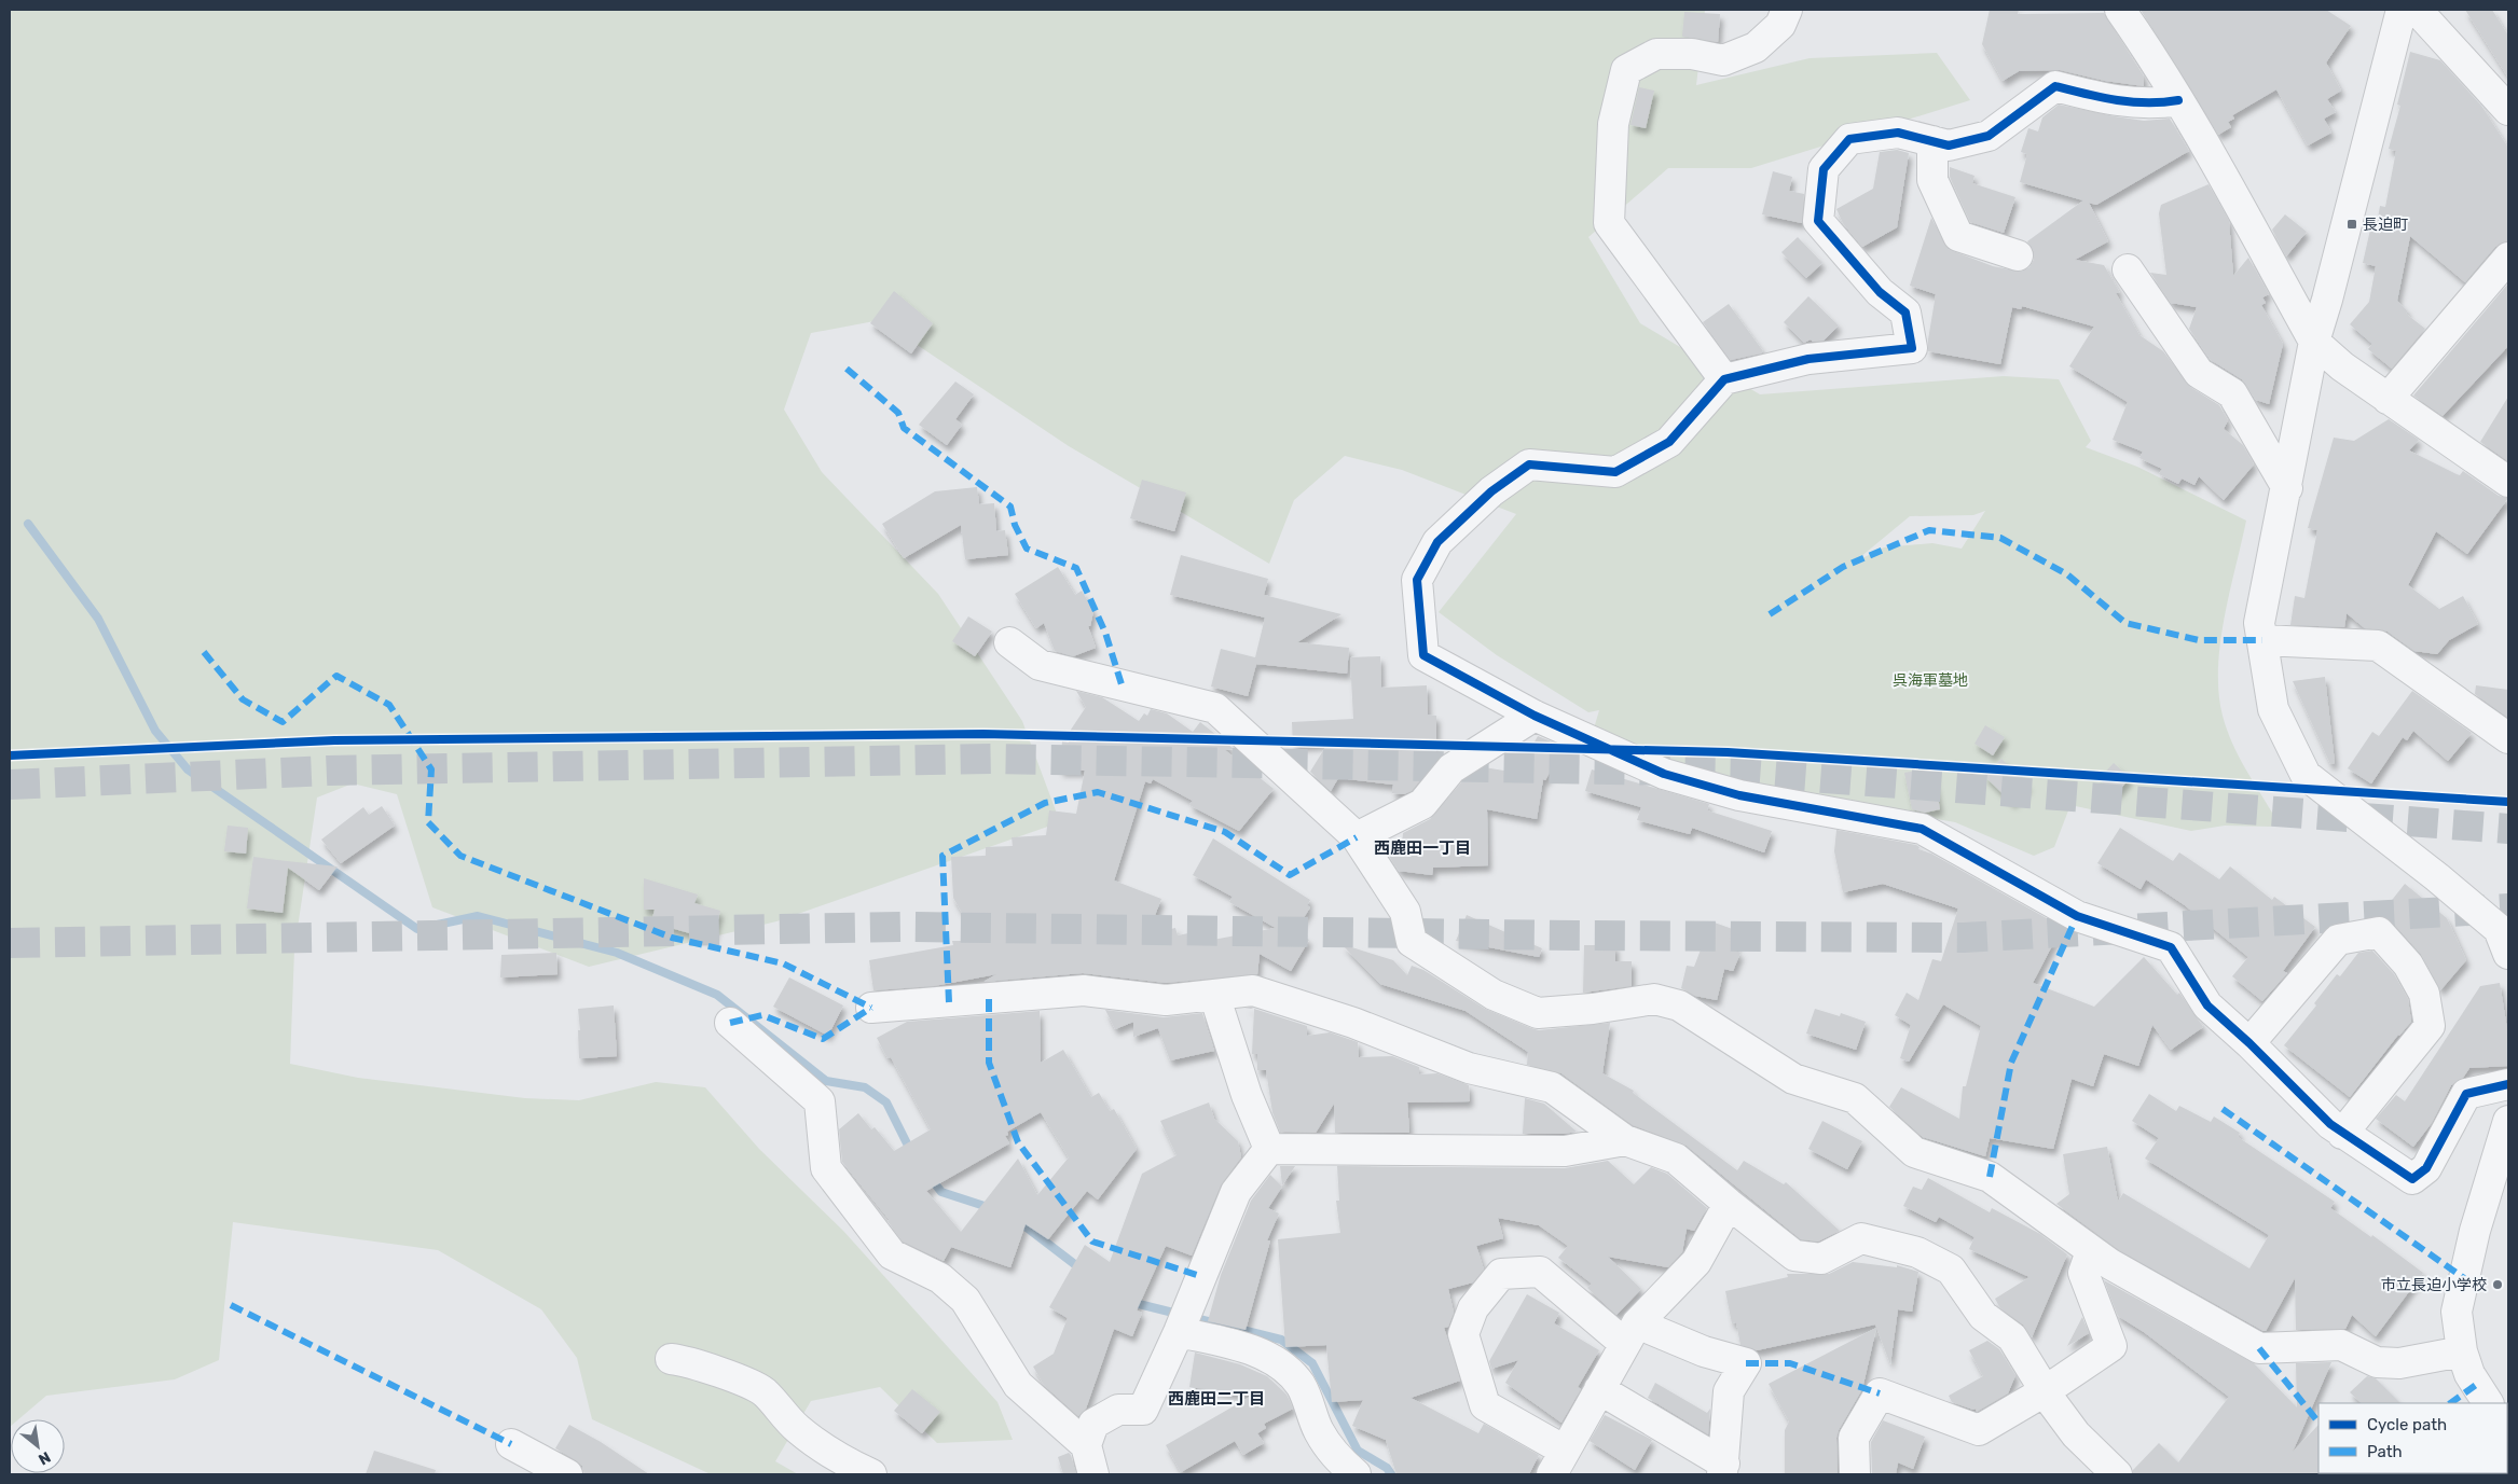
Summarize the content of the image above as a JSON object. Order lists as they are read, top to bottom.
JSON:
{
  "districts": ["西鹿田一丁目", "西鹿田二丁目"],
  "parks": ["呉海軍墓地"],
  "places": {
    "transit": ["長迫町"],
    "other": ["市立長迫小学校"]
  },
  "legend": ["Cycle path", "Path"],
  "north": "bottom right"
}
